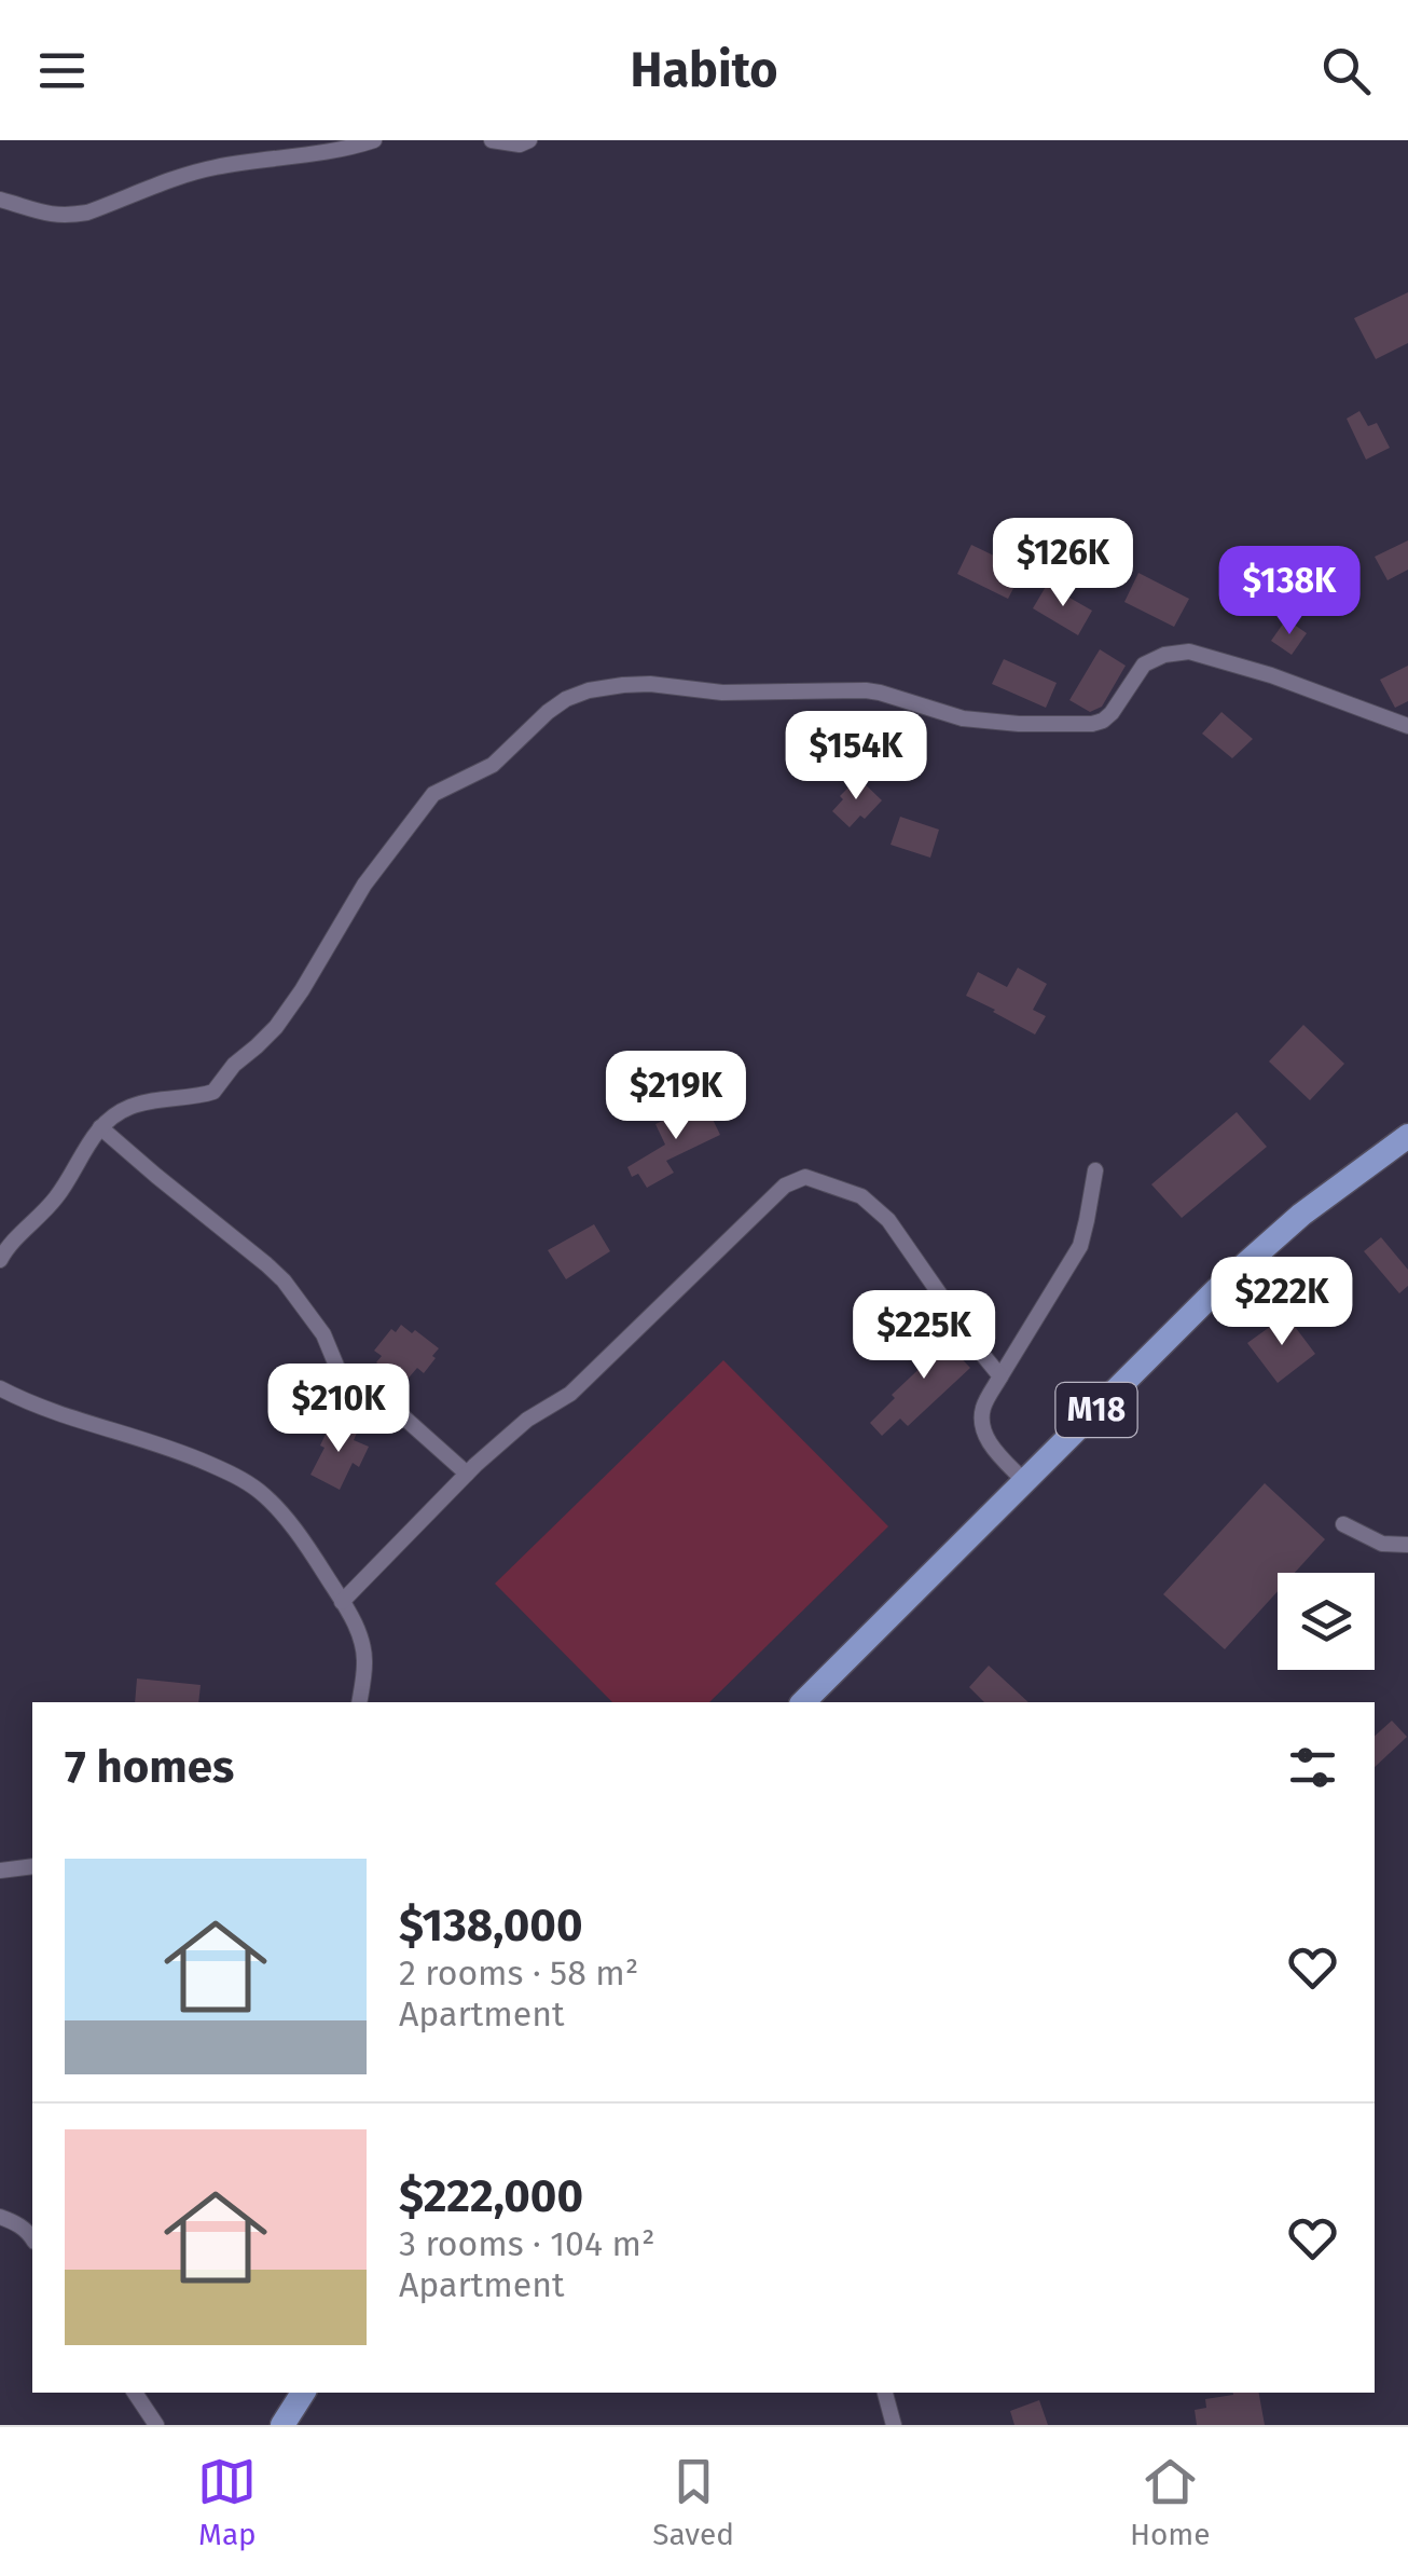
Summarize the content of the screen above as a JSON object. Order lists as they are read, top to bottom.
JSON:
{
  "streets": {
    "main road": ["M18"]
  },
  "page": {
    "header": "Habito",
    "price": [
      "$126K",
      "$138K",
      "$154K",
      "$219K",
      "$222K",
      "$225K",
      "$210K"
    ],
    "heading": "7 homes",
    "list": [
      {
        "name": "$138,000",
        "note": "2 rooms · 58 m² · Apartment"
      },
      {
        "name": "$222,000",
        "note": "3 rooms · 104 m² · Apartment"
      }
    ],
    "tabs": ["Map", "Saved", "Home"]
  }
}
